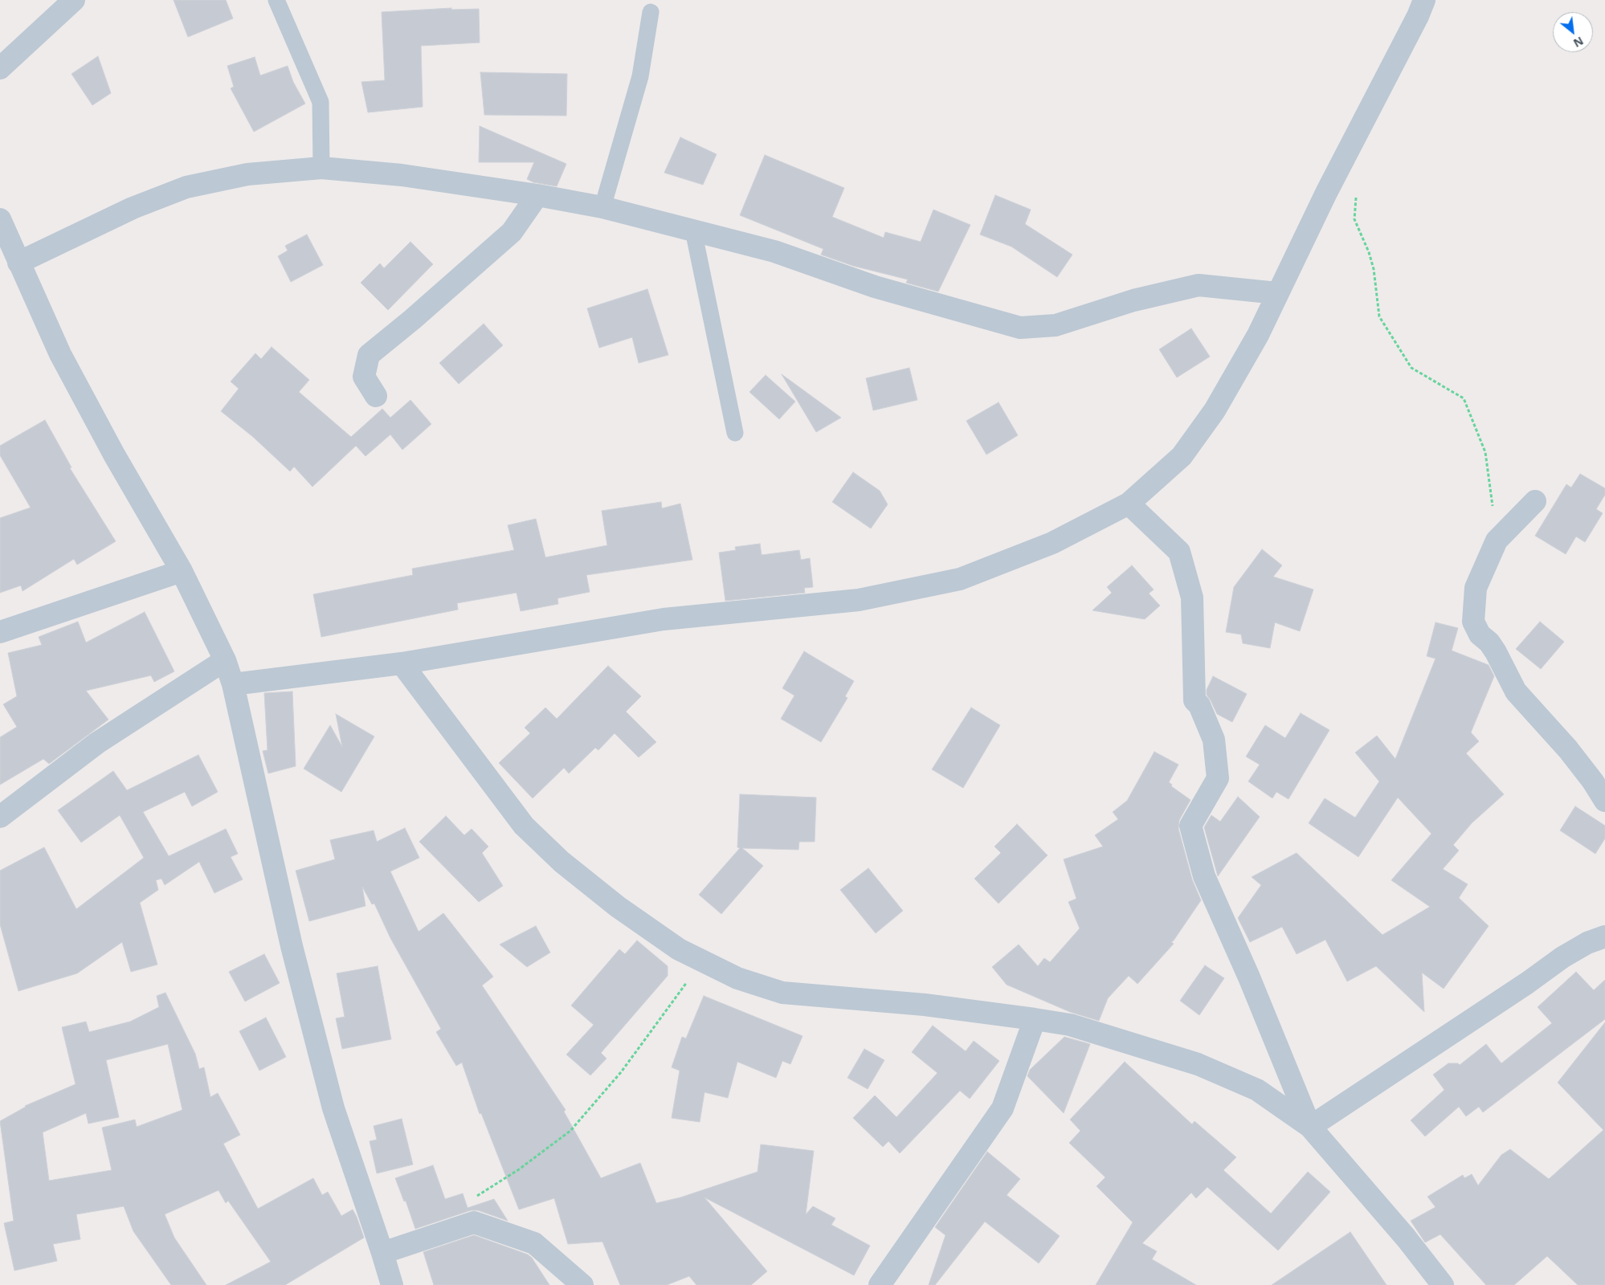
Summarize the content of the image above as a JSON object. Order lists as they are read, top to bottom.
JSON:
{
  "north": "bottom right"
}
